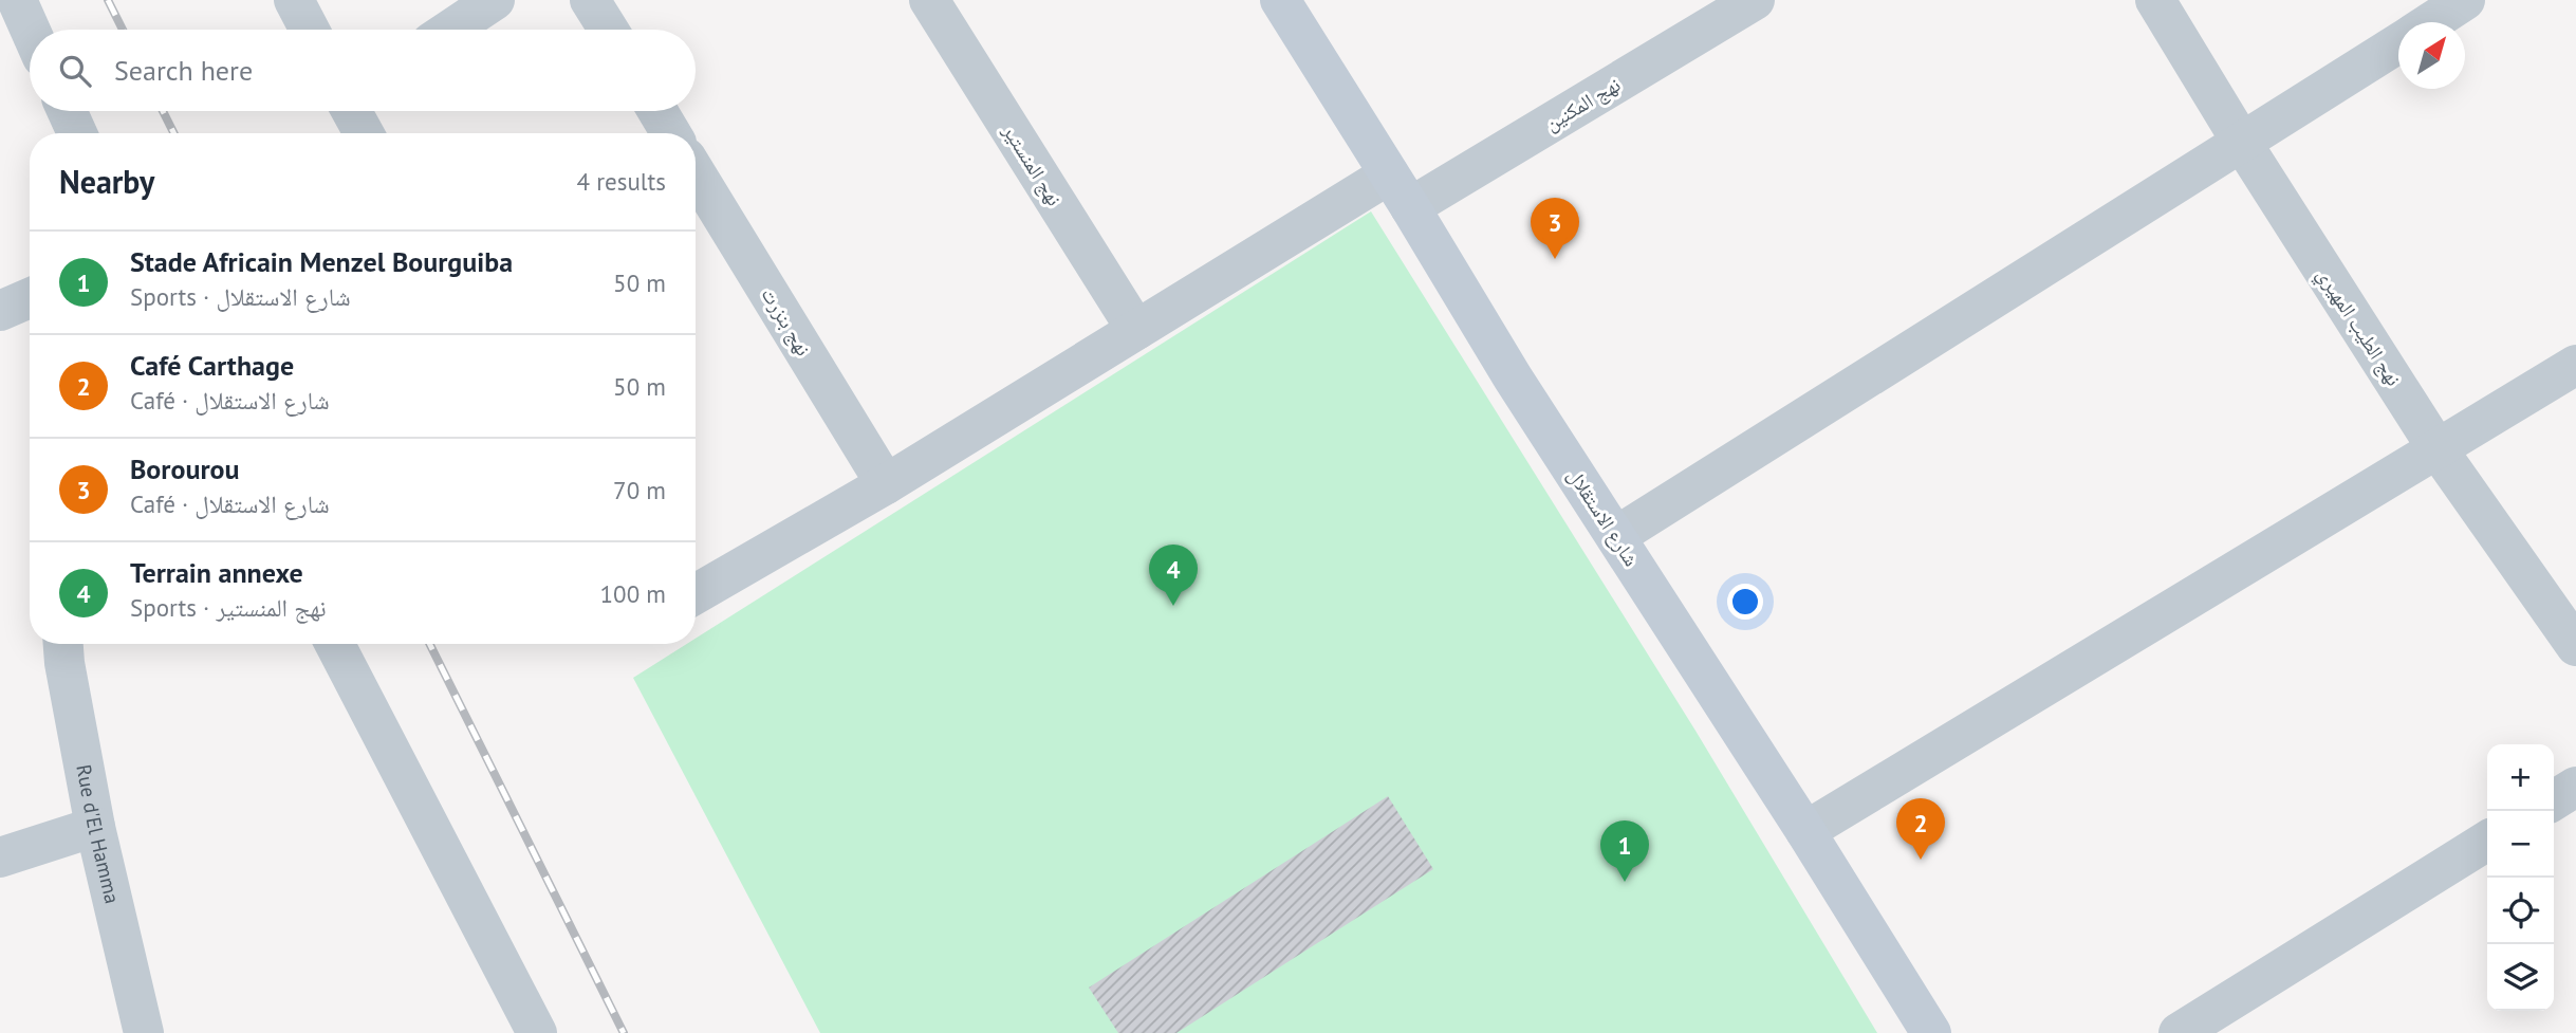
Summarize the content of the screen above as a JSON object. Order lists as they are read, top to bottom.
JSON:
{
  "streets": {
    "main road": ["شارع الاستقلال"],
    "street": [
      "نهج المكنين",
      "نهج المنستير",
      "نهج بنزرت",
      "نهج الطيب المهيري",
      "Rue d'El Hamma"
    ]
  },
  "crossings": [
    ["نهج المكنين", "شارع الاستقلال"]
  ],
  "north": "top right",
  "page": {
    "search": "Search here",
    "heading": ["Nearby", "4 results"],
    "pins": [
      "3",
      "4",
      "2",
      "1"
    ],
    "list": [
      {
        "mark": "1",
        "name": "Stade Africain Menzel Bourguiba",
        "note": "Sports · شارع الاستقلال",
        "value": "50 m"
      },
      {
        "mark": "2",
        "name": "Café Carthage",
        "note": "Café · شارع الاستقلال",
        "value": "50 m"
      },
      {
        "mark": "3",
        "name": "Borourou",
        "note": "Café · شارع الاستقلال",
        "value": "70 m"
      },
      {
        "mark": "4",
        "name": "Terrain annexe",
        "note": "Sports · نهج المنستير",
        "value": "100 m"
      }
    ],
    "map_buttons": ["+", "−"]
  }
}
